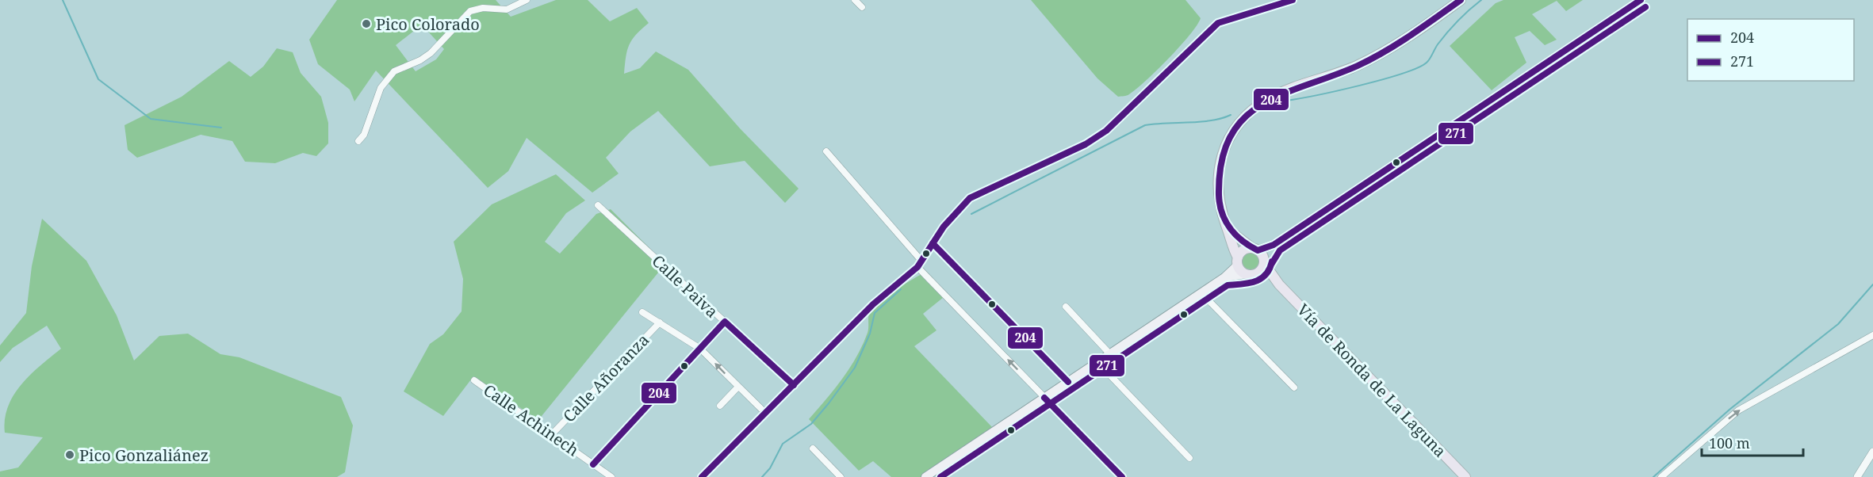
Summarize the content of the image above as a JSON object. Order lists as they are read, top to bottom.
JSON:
{
  "streets": {
    "main road": ["Vía de Ronda de La Laguna"],
    "street": ["Calle Paiva", "Calle Añoranza", "Calle Achinech"]
  },
  "crossings": [
    ["Calle Añoranza", "Calle Achinech"]
  ],
  "places": ["Pico Colorado", "Pico Gonzaliánez"],
  "lines": ["transit line 204", "transit line 271"],
  "legend": ["204", "271"],
  "scale_bar": "100 m"
}
